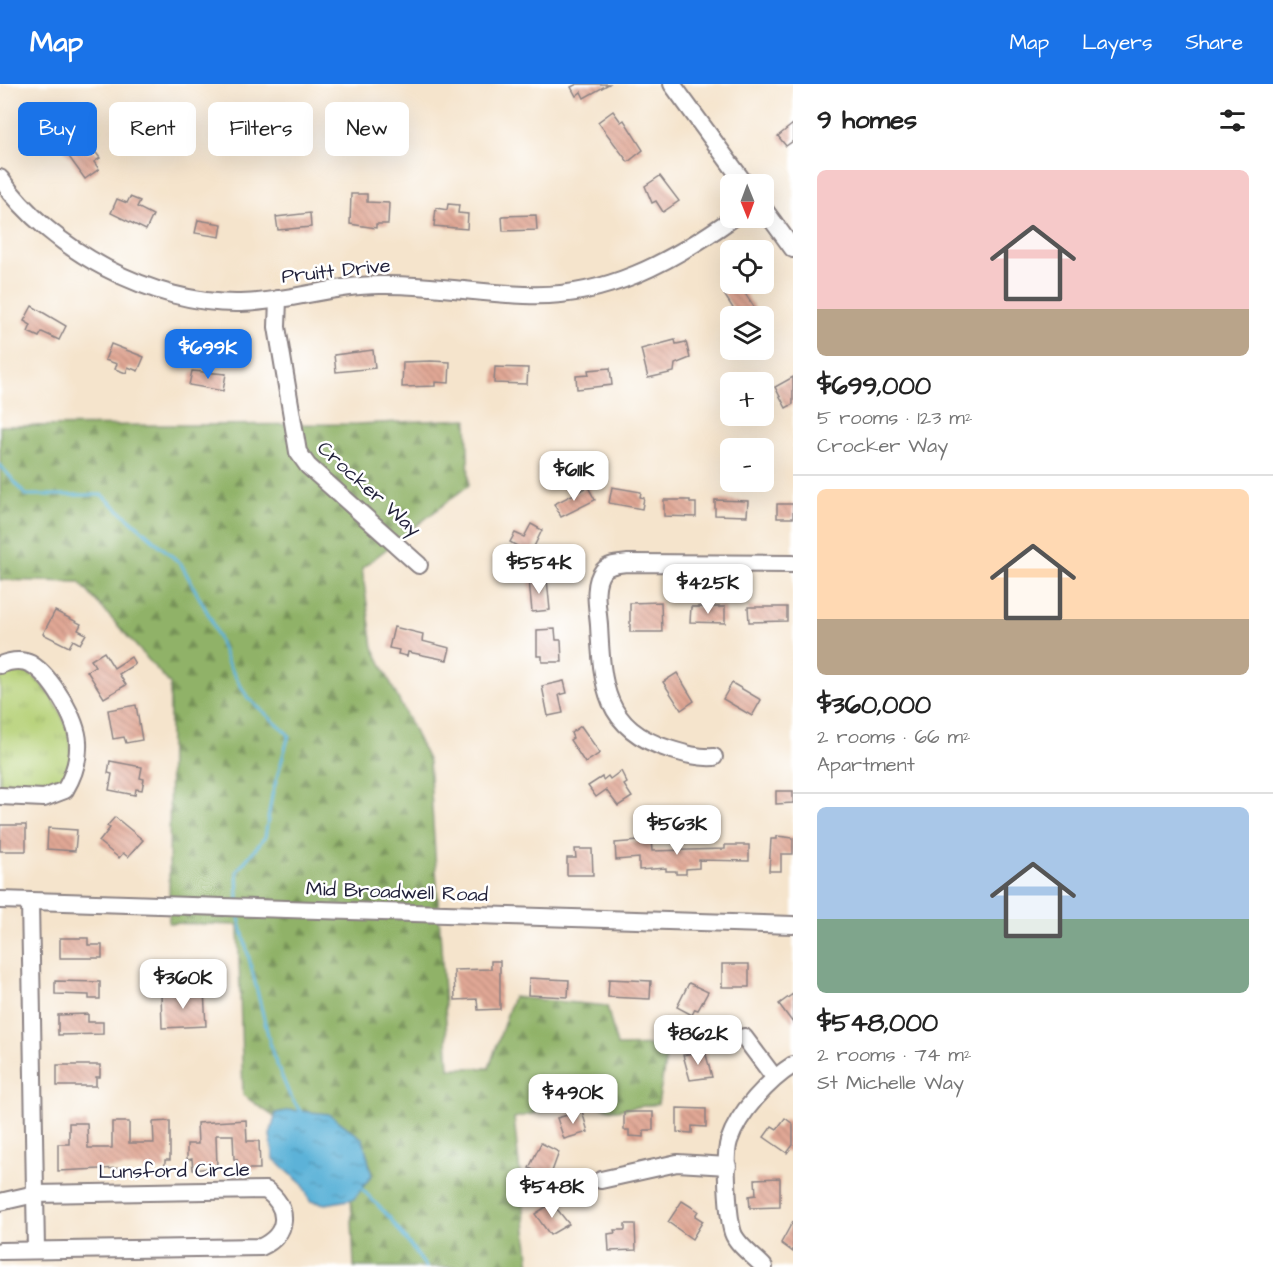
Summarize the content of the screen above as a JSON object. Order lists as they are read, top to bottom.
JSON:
{
  "streets": {
    "street": [
      "Pruitt Drive",
      "Crocker Way",
      "Mid Broadwell Road",
      "Lunsford Circle"
    ]
  },
  "crossings": [
    ["Pruitt Drive", "Crocker Way"]
  ],
  "north": "bottom",
  "page": {
    "header": "Map",
    "nav": ["Map", "Layers", "Share"],
    "heading": "9 homes",
    "chip": [
      "Buy",
      "Rent",
      "Filters",
      "New"
    ],
    "list": [
      {
        "name": "$699,000",
        "note": "5 rooms · 123 m² · Crocker Way"
      },
      {
        "name": "$360,000",
        "note": "2 rooms · 66 m² · Apartment"
      },
      {
        "name": "$548,000",
        "note": "2 rooms · 74 m² · St Michelle Way"
      }
    ],
    "map_buttons": ["+", "−"],
    "price": [
      "$699K",
      "$611K",
      "$554K",
      "$425K",
      "$563K",
      "$360K",
      "$862K",
      "$490K",
      "$548K"
    ]
  }
}
